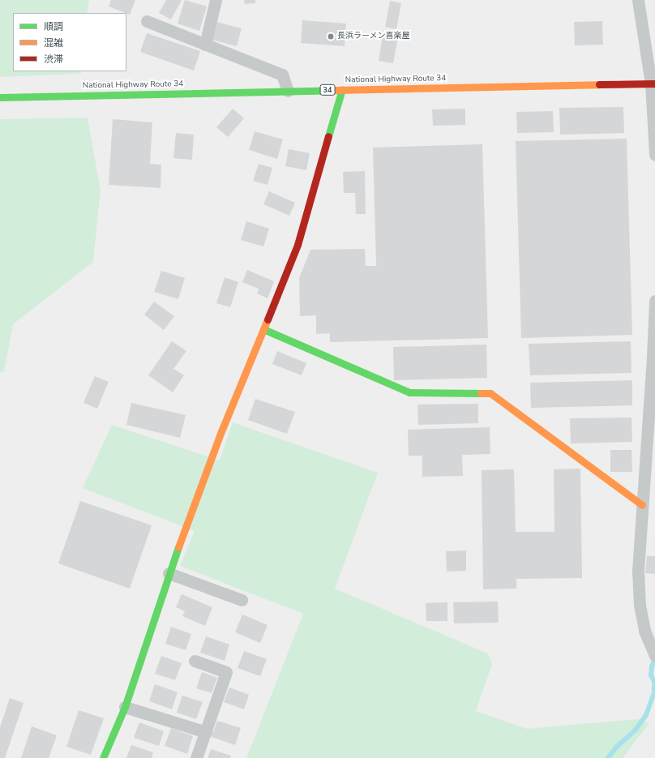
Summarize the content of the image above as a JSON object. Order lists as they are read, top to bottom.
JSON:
{
  "streets": {
    "main road": ["National Highway Route 34", "34"]
  },
  "places": ["長浜ラーメン喜楽屋"],
  "legend": ["順調", "混雑", "渋滞"]
}
